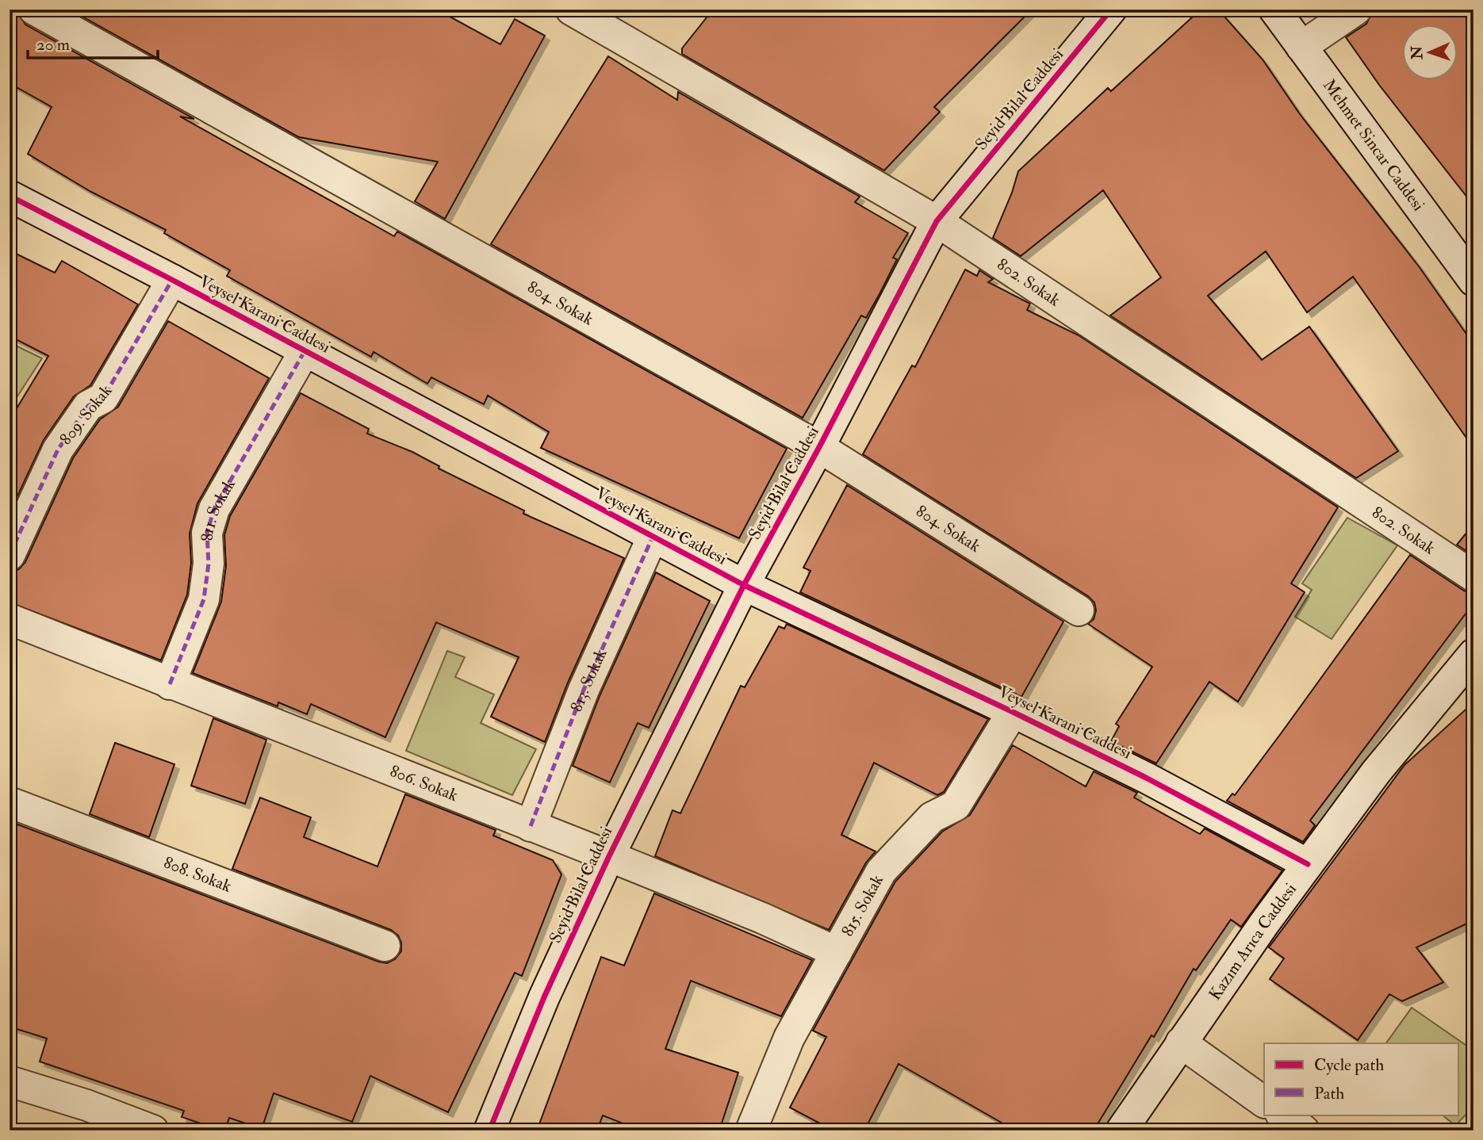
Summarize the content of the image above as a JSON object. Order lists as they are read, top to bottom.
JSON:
{
  "streets": {
    "street": [
      "Seyid Bilal Caddesi",
      "Mehmet Sincar Caddesi",
      "802. Sokak",
      "804. Sokak",
      "Veysel Karani Caddesi",
      "809. Sokak",
      "811. Sokak",
      "813. Sokak",
      "806. Sokak",
      "808. Sokak",
      "815. Sokak",
      "Kazım Arıca Caddesi"
    ]
  },
  "crossings": [
    ["Seyid Bilal Caddesi", "802. Sokak"],
    ["Seyid Bilal Caddesi", "804. Sokak"],
    ["Seyid Bilal Caddesi", "Veysel Karani Caddesi"],
    ["Seyid Bilal Caddesi", "806. Sokak"],
    ["Veysel Karani Caddesi", "809. Sokak"],
    ["Veysel Karani Caddesi", "811. Sokak"],
    ["Veysel Karani Caddesi", "813. Sokak"],
    ["Veysel Karani Caddesi", "815. Sokak"],
    ["Veysel Karani Caddesi", "Kazım Arıca Caddesi"],
    ["811. Sokak", "806. Sokak"],
    ["813. Sokak", "806. Sokak"],
    ["806. Sokak", "815. Sokak"]
  ],
  "legend": ["Cycle path", "Path"],
  "scale_bar": "20 m",
  "north": "left"
}
